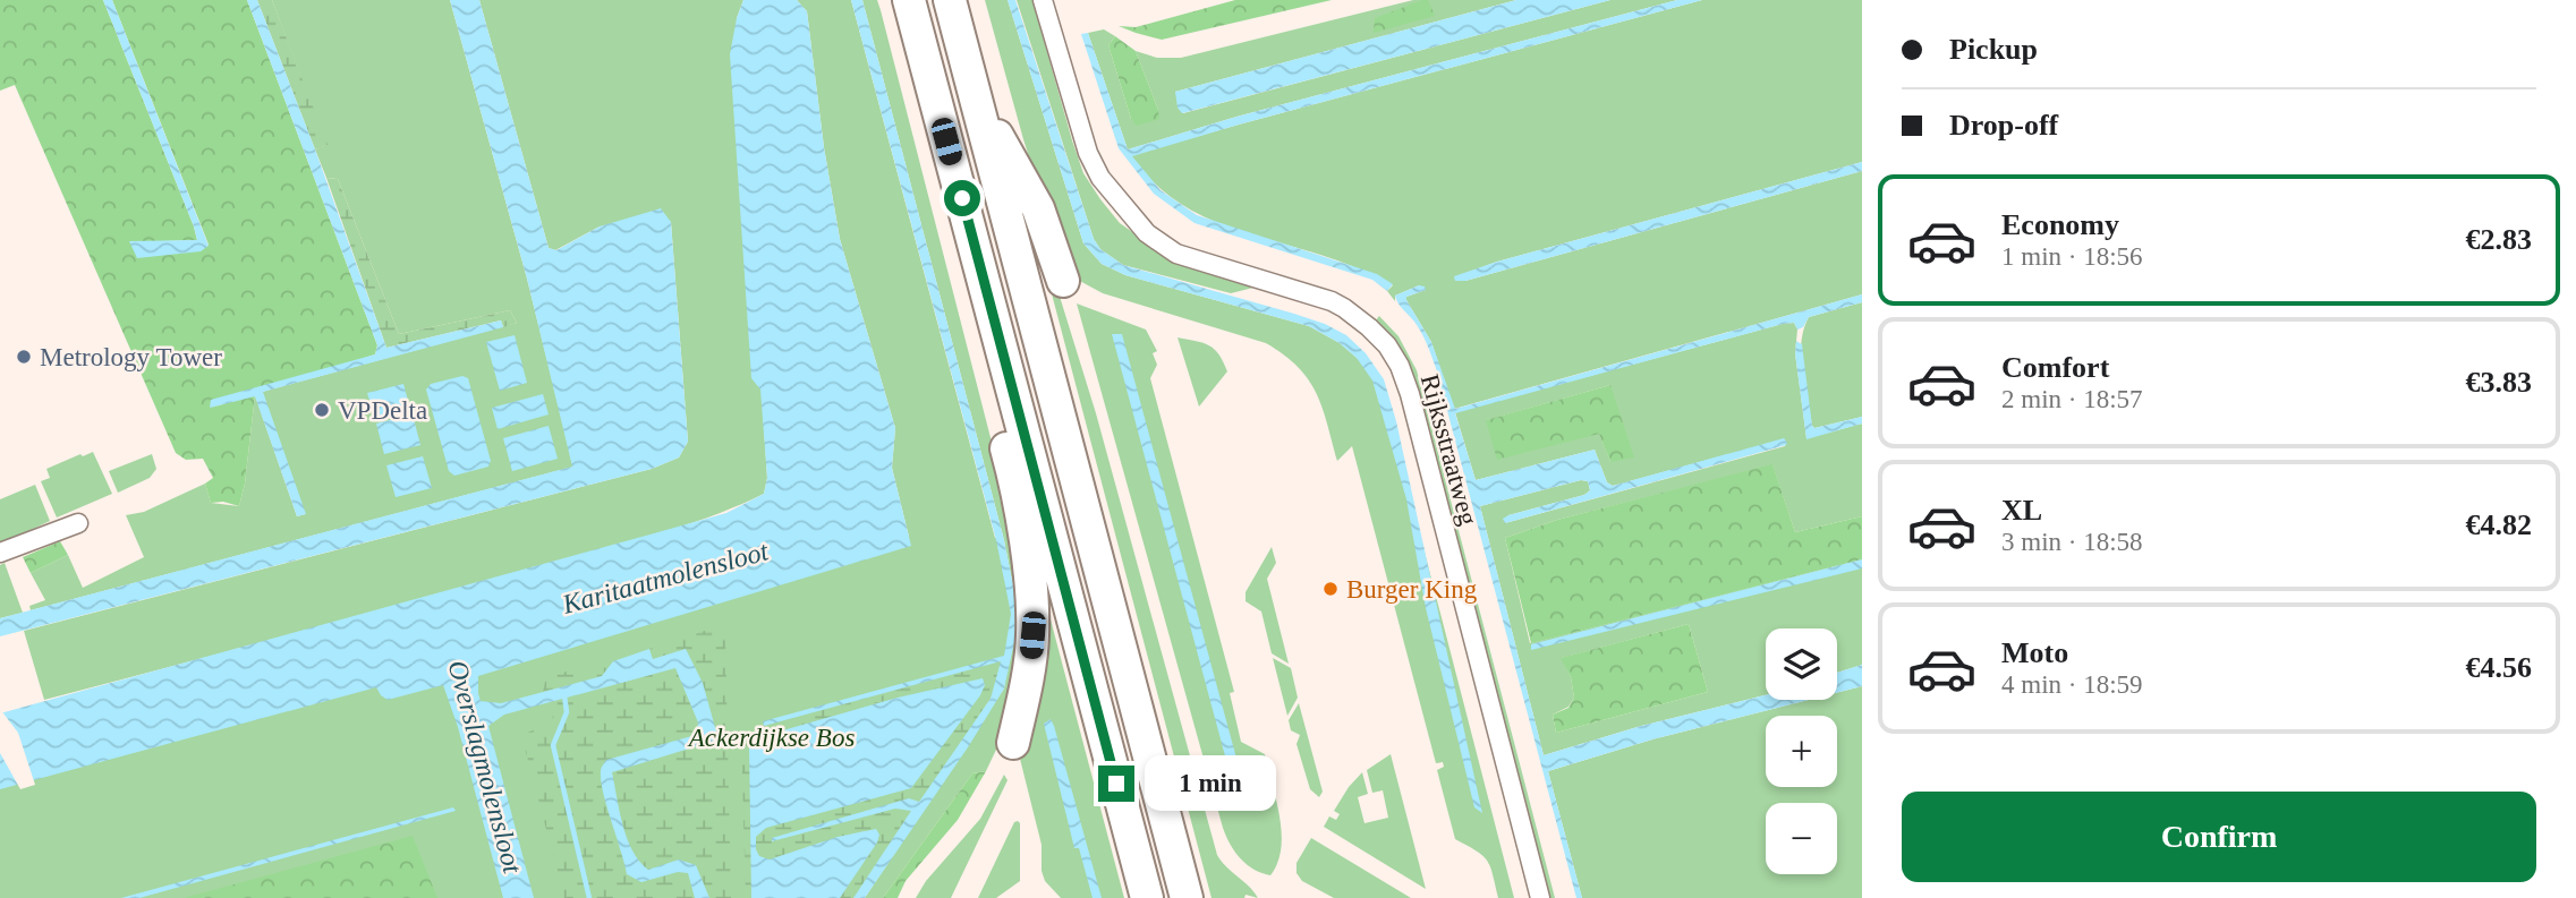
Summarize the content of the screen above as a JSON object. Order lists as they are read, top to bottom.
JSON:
{
  "streets": {
    "street": ["Rijksstraatweg"]
  },
  "water": ["Karitaatmolensloot", "Overslagmolensloot"],
  "parks": ["Ackerdijkse Bos"],
  "places": ["Metrology Tower", "VPDelta", "Burger King"],
  "page": {
    "banner": ["Pickup", "Drop-off"],
    "list": [
      {
        "name": "Economy",
        "note": "1 min · 18:56",
        "value": "€2.83"
      },
      {
        "name": "Comfort",
        "note": "2 min · 18:57",
        "value": "€3.83"
      },
      {
        "name": "XL",
        "note": "3 min · 18:58",
        "value": "€4.82"
      },
      {
        "name": "Moto",
        "note": "4 min · 18:59",
        "value": "€4.56"
      }
    ],
    "map_buttons": ["+", "−"],
    "bubble": "1 min",
    "buttons": "Confirm"
  }
}
